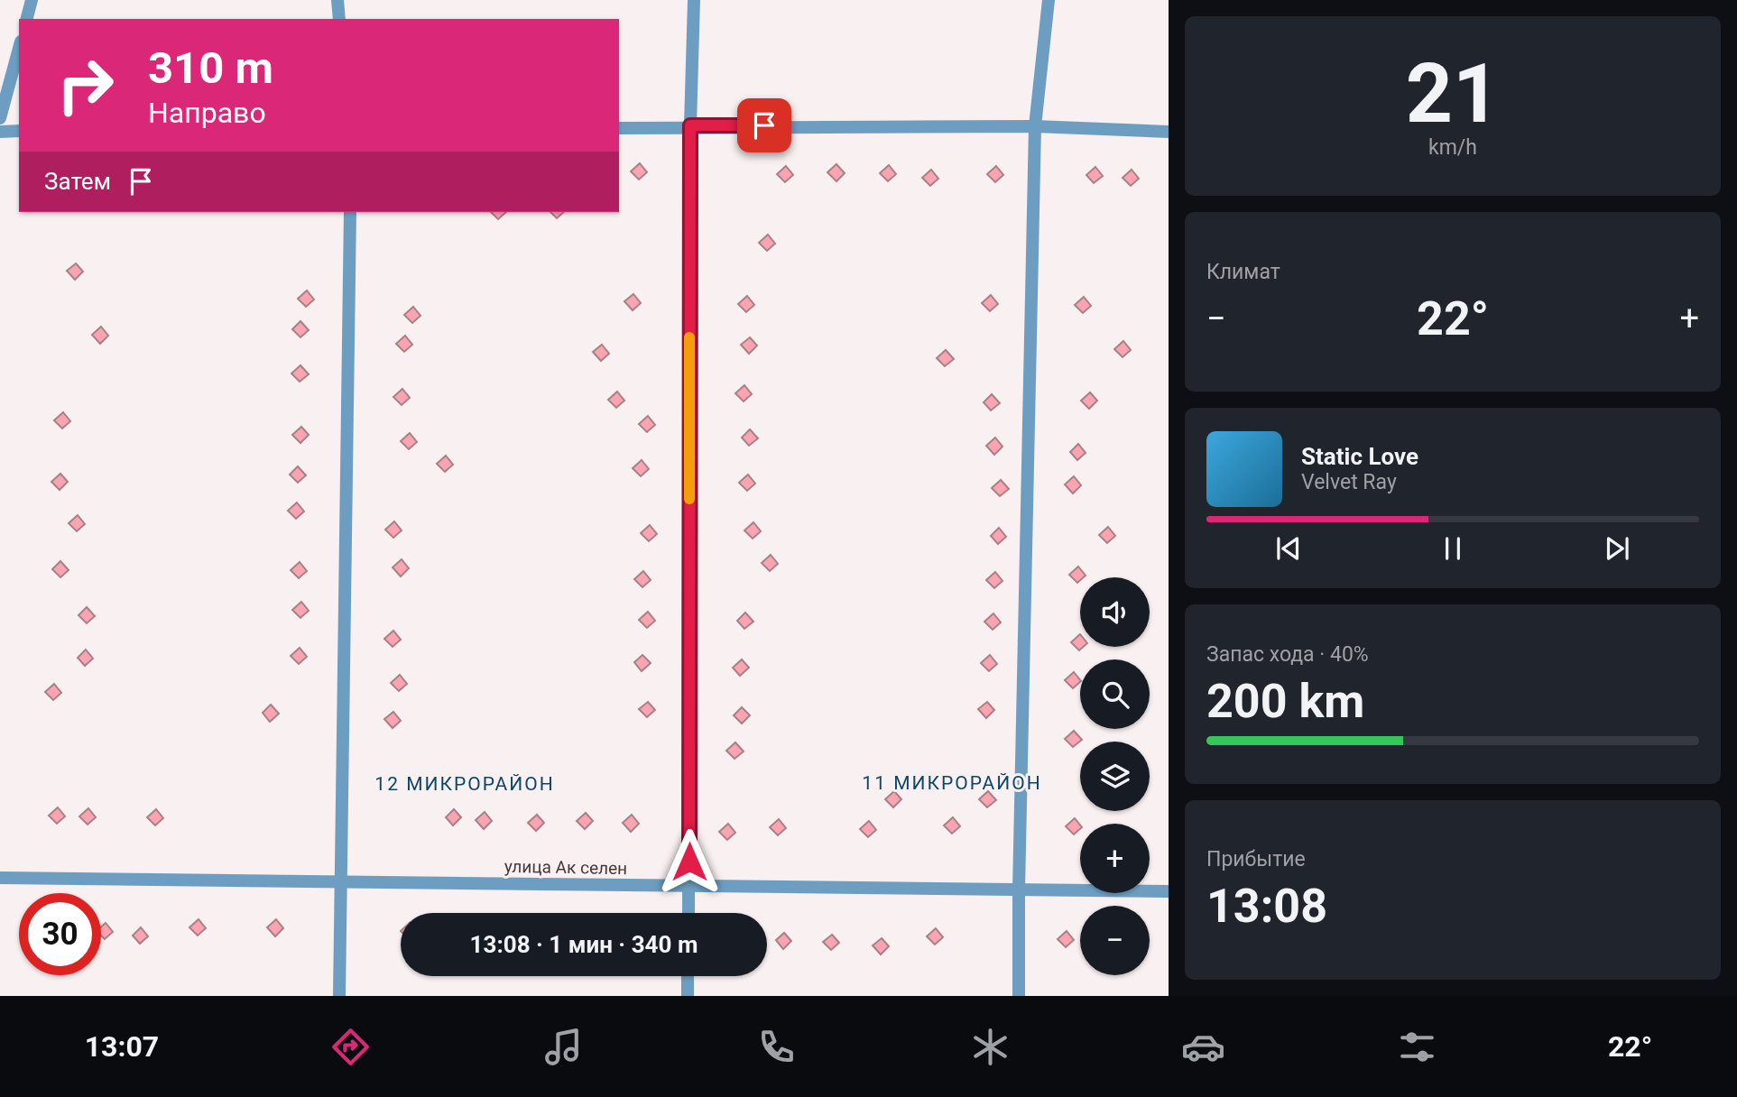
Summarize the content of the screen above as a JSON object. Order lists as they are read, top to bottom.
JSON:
{
  "streets": {
    "street": ["улица Ак селен"]
  },
  "districts": ["11 МИКРОРАЙОН", "12 МИКРОРАЙОН"],
  "page": {
    "tile": [
      ["21", "km/h"],
      "Климат",
      ["Запас хода · 40%", "200 km"],
      ["Прибытие", "13:08"]
    ],
    "turn": ["310 m", "Направо"],
    "then": "Затем",
    "heat": ["−", "22°", "+"],
    "song": ["Static Love", "Velvet Ray"],
    "map_buttons": ["+", "−"],
    "limit": "30",
    "trip": "13:08 · 1 мин · 340 m",
    "tabs": ["13:07", "22°"]
  }
}
